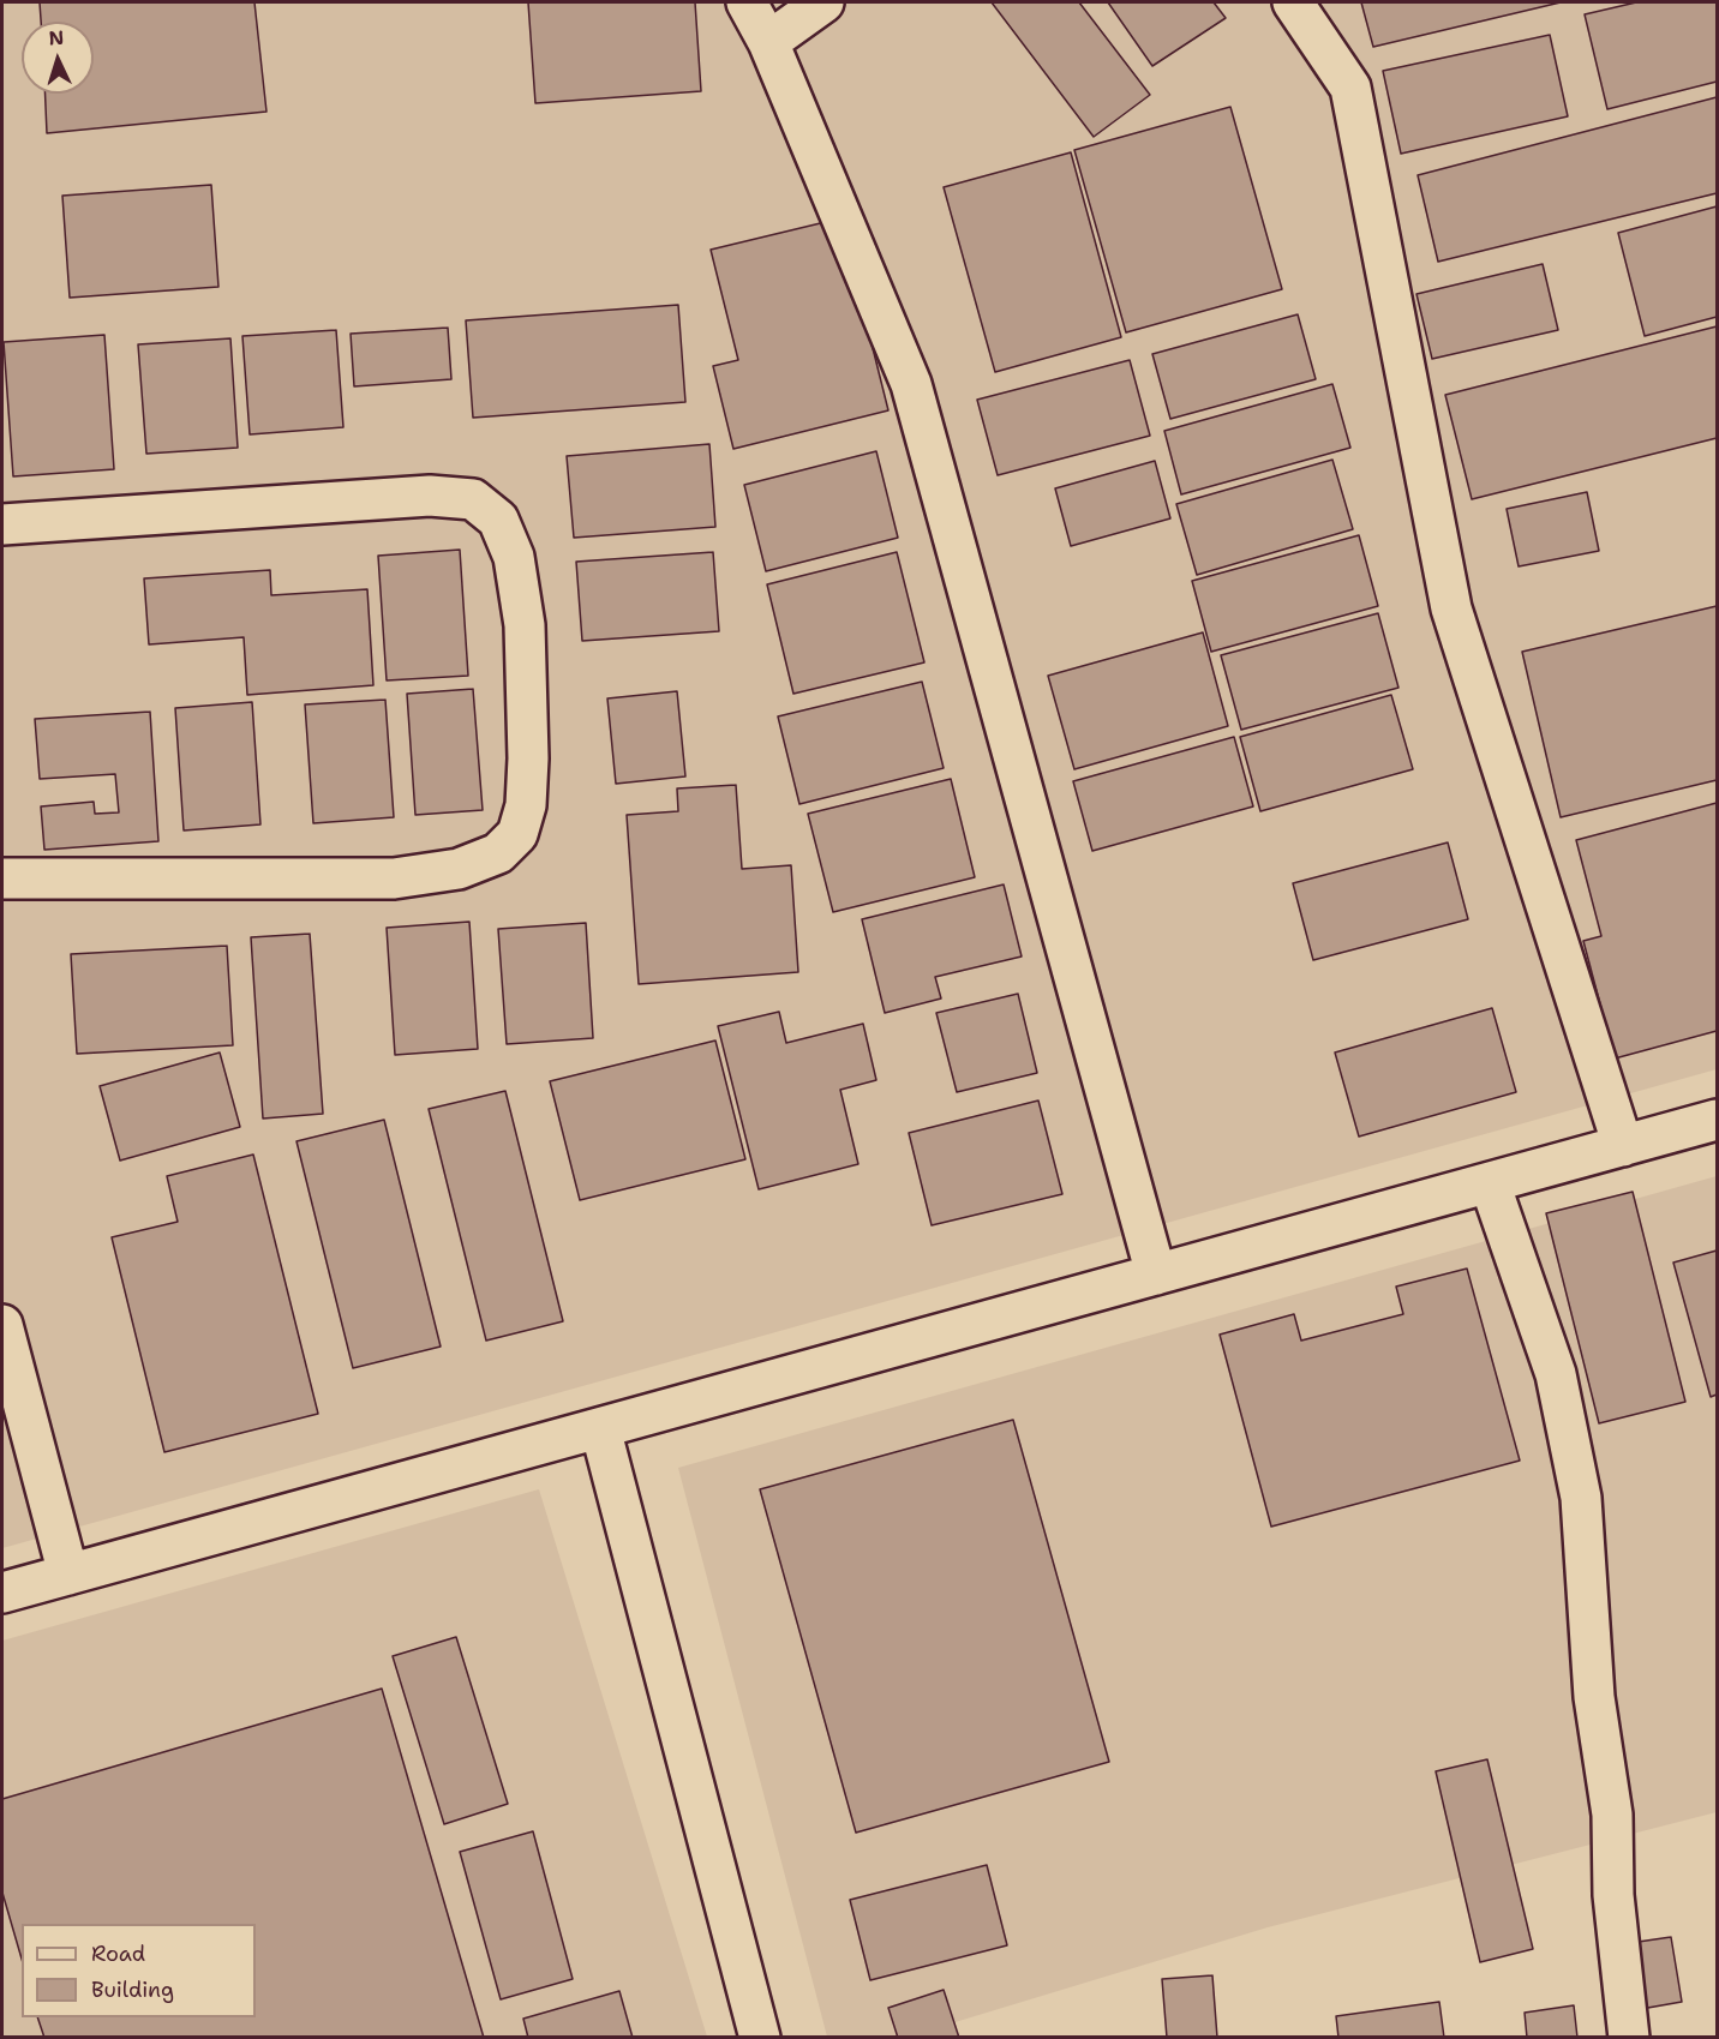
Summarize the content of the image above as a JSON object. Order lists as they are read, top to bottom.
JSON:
{
  "legend": ["Road", "Building"],
  "north": "top"
}
